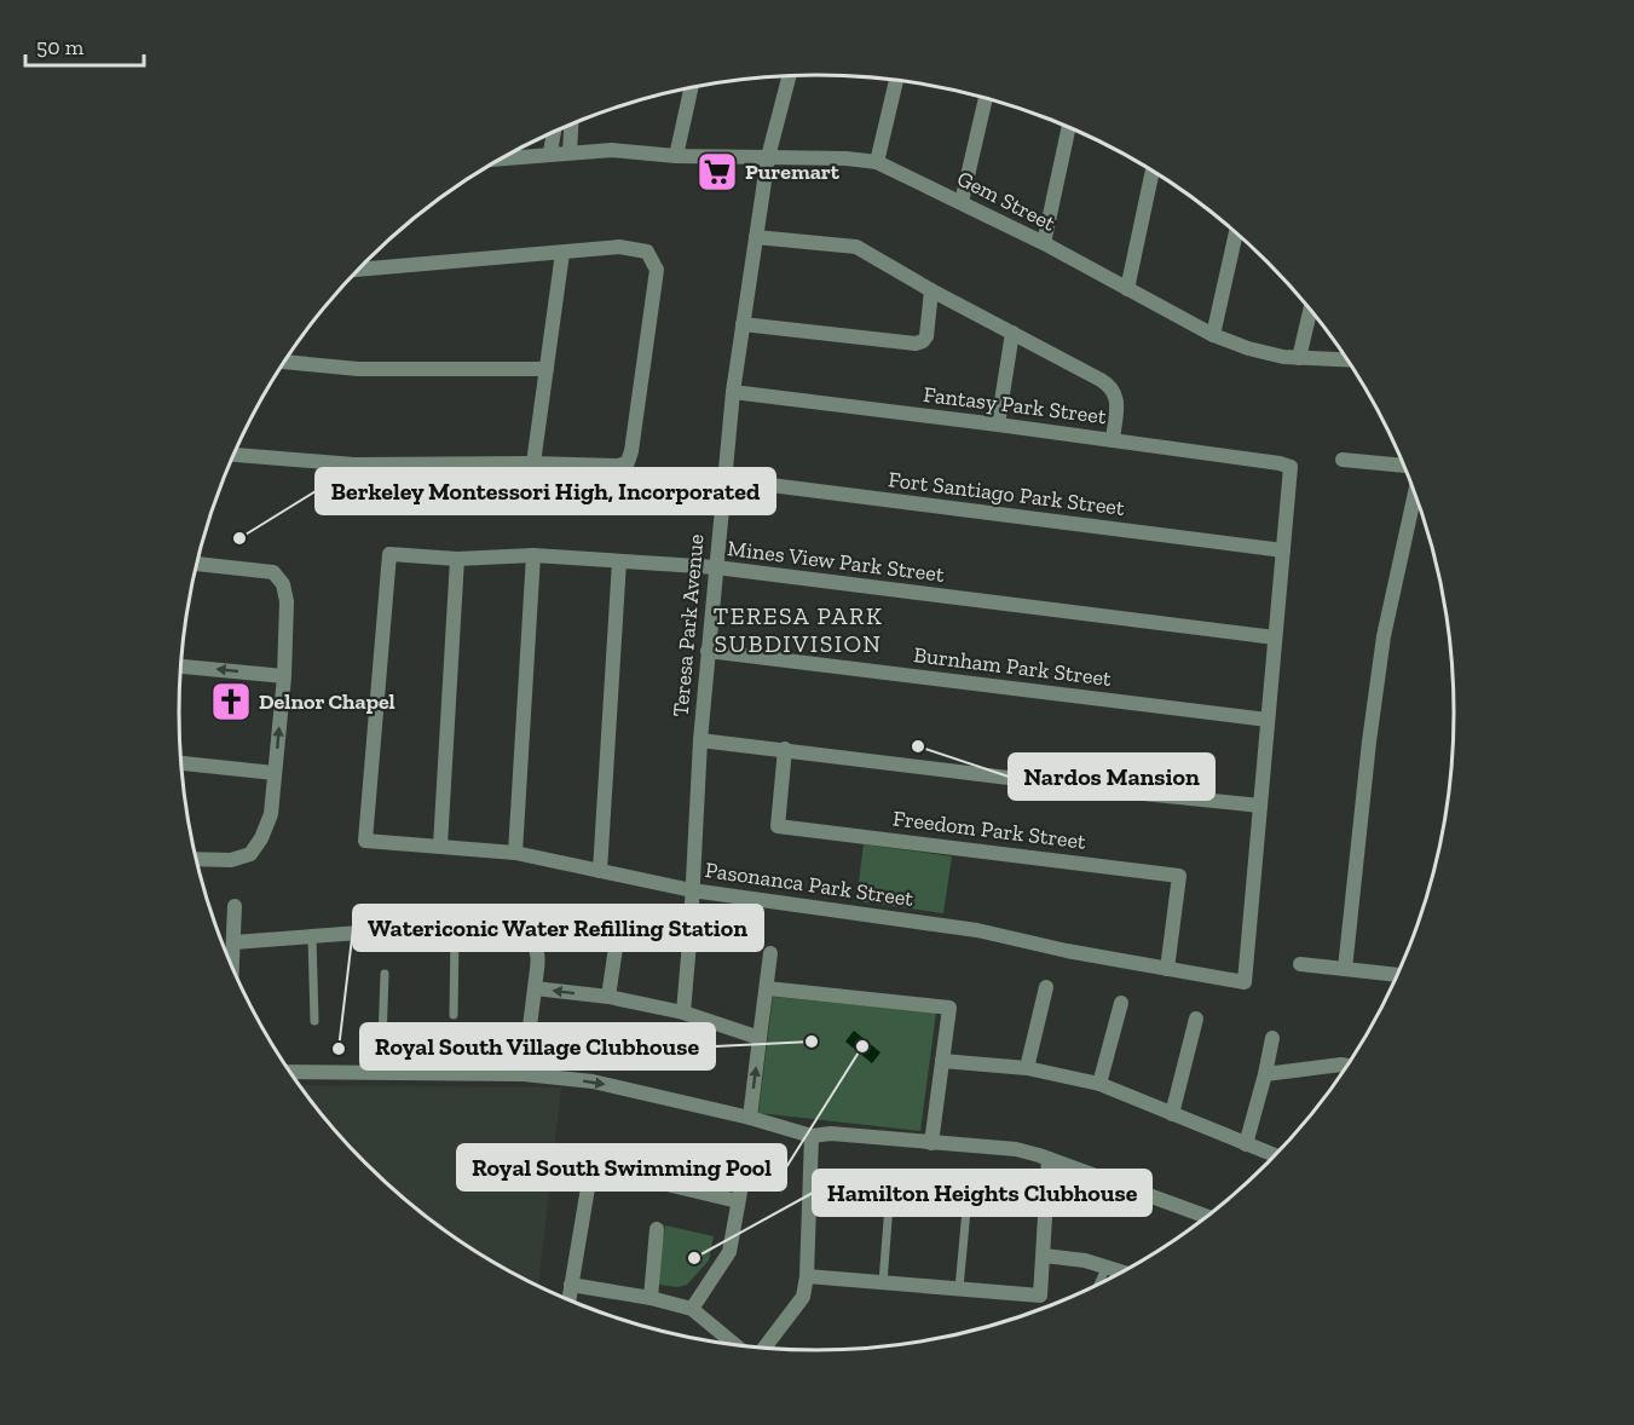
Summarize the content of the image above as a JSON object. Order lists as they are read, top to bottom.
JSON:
{
  "streets": {
    "street": [
      "Gem Street",
      "Fantasy Park Street",
      "Fort Santiago Park Street",
      "Mines View Park Street",
      "Teresa Park Avenue",
      "Burnham Park Street",
      "Freedom Park Street",
      "Pasonanca Park Street"
    ]
  },
  "crossings": [
    ["Gem Street", "Teresa Park Avenue"],
    ["Fantasy Park Street", "Fort Santiago Park Street"],
    ["Fantasy Park Street", "Teresa Park Avenue"],
    ["Fort Santiago Park Street", "Teresa Park Avenue"],
    ["Mines View Park Street", "Teresa Park Avenue"],
    ["Mines View Park Street", "Pasonanca Park Street"],
    ["Teresa Park Avenue", "Burnham Park Street"],
    ["Teresa Park Avenue", "Pasonanca Park Street"],
    ["Freedom Park Street", "Pasonanca Park Street"]
  ],
  "districts": ["TERESA PARK SUBDIVISION"],
  "places": {
    "supermarket": ["Puremart"],
    "other": [
      "Berkeley Montessori High, Incorporated",
      "Nardos Mansion",
      "Royal South Village Clubhouse",
      "Royal South Swimming Pool",
      "Watericonic Water Refilling Station",
      "Hamilton Heights Clubhouse"
    ],
    "church": ["Delnor Chapel"]
  },
  "scale_bar": "50 m"
}
